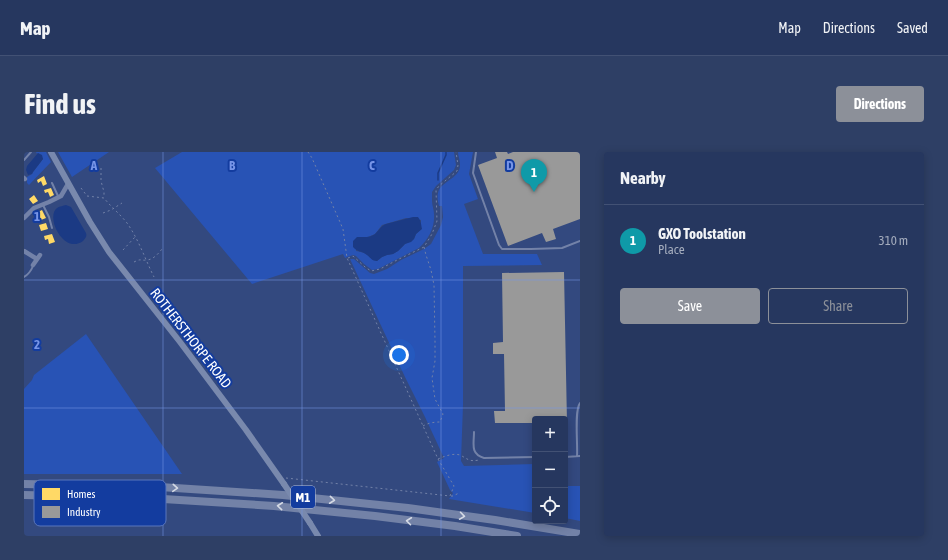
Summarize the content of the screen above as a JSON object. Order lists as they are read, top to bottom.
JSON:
{
  "streets": {
    "highway": ["M1"],
    "street": ["ROTHERSTHORPE ROAD"]
  },
  "legend": ["Homes", "Industry"],
  "page": {
    "header": "Map",
    "nav": ["Map", "Directions", "Saved"],
    "buttons": [
      "Directions",
      ["Save", "Share"]
    ],
    "title": "Find us",
    "heading": "Nearby",
    "pins": "1",
    "list": [
      {
        "mark": "1",
        "name": "GXO Toolstation",
        "note": "Place",
        "value": "310 m"
      }
    ],
    "map_buttons": ["+", "−"]
  },
  "grid": {
    "columns": [
      "A",
      "B",
      "C",
      "D"
    ],
    "rows": ["1", "2"]
  }
}
